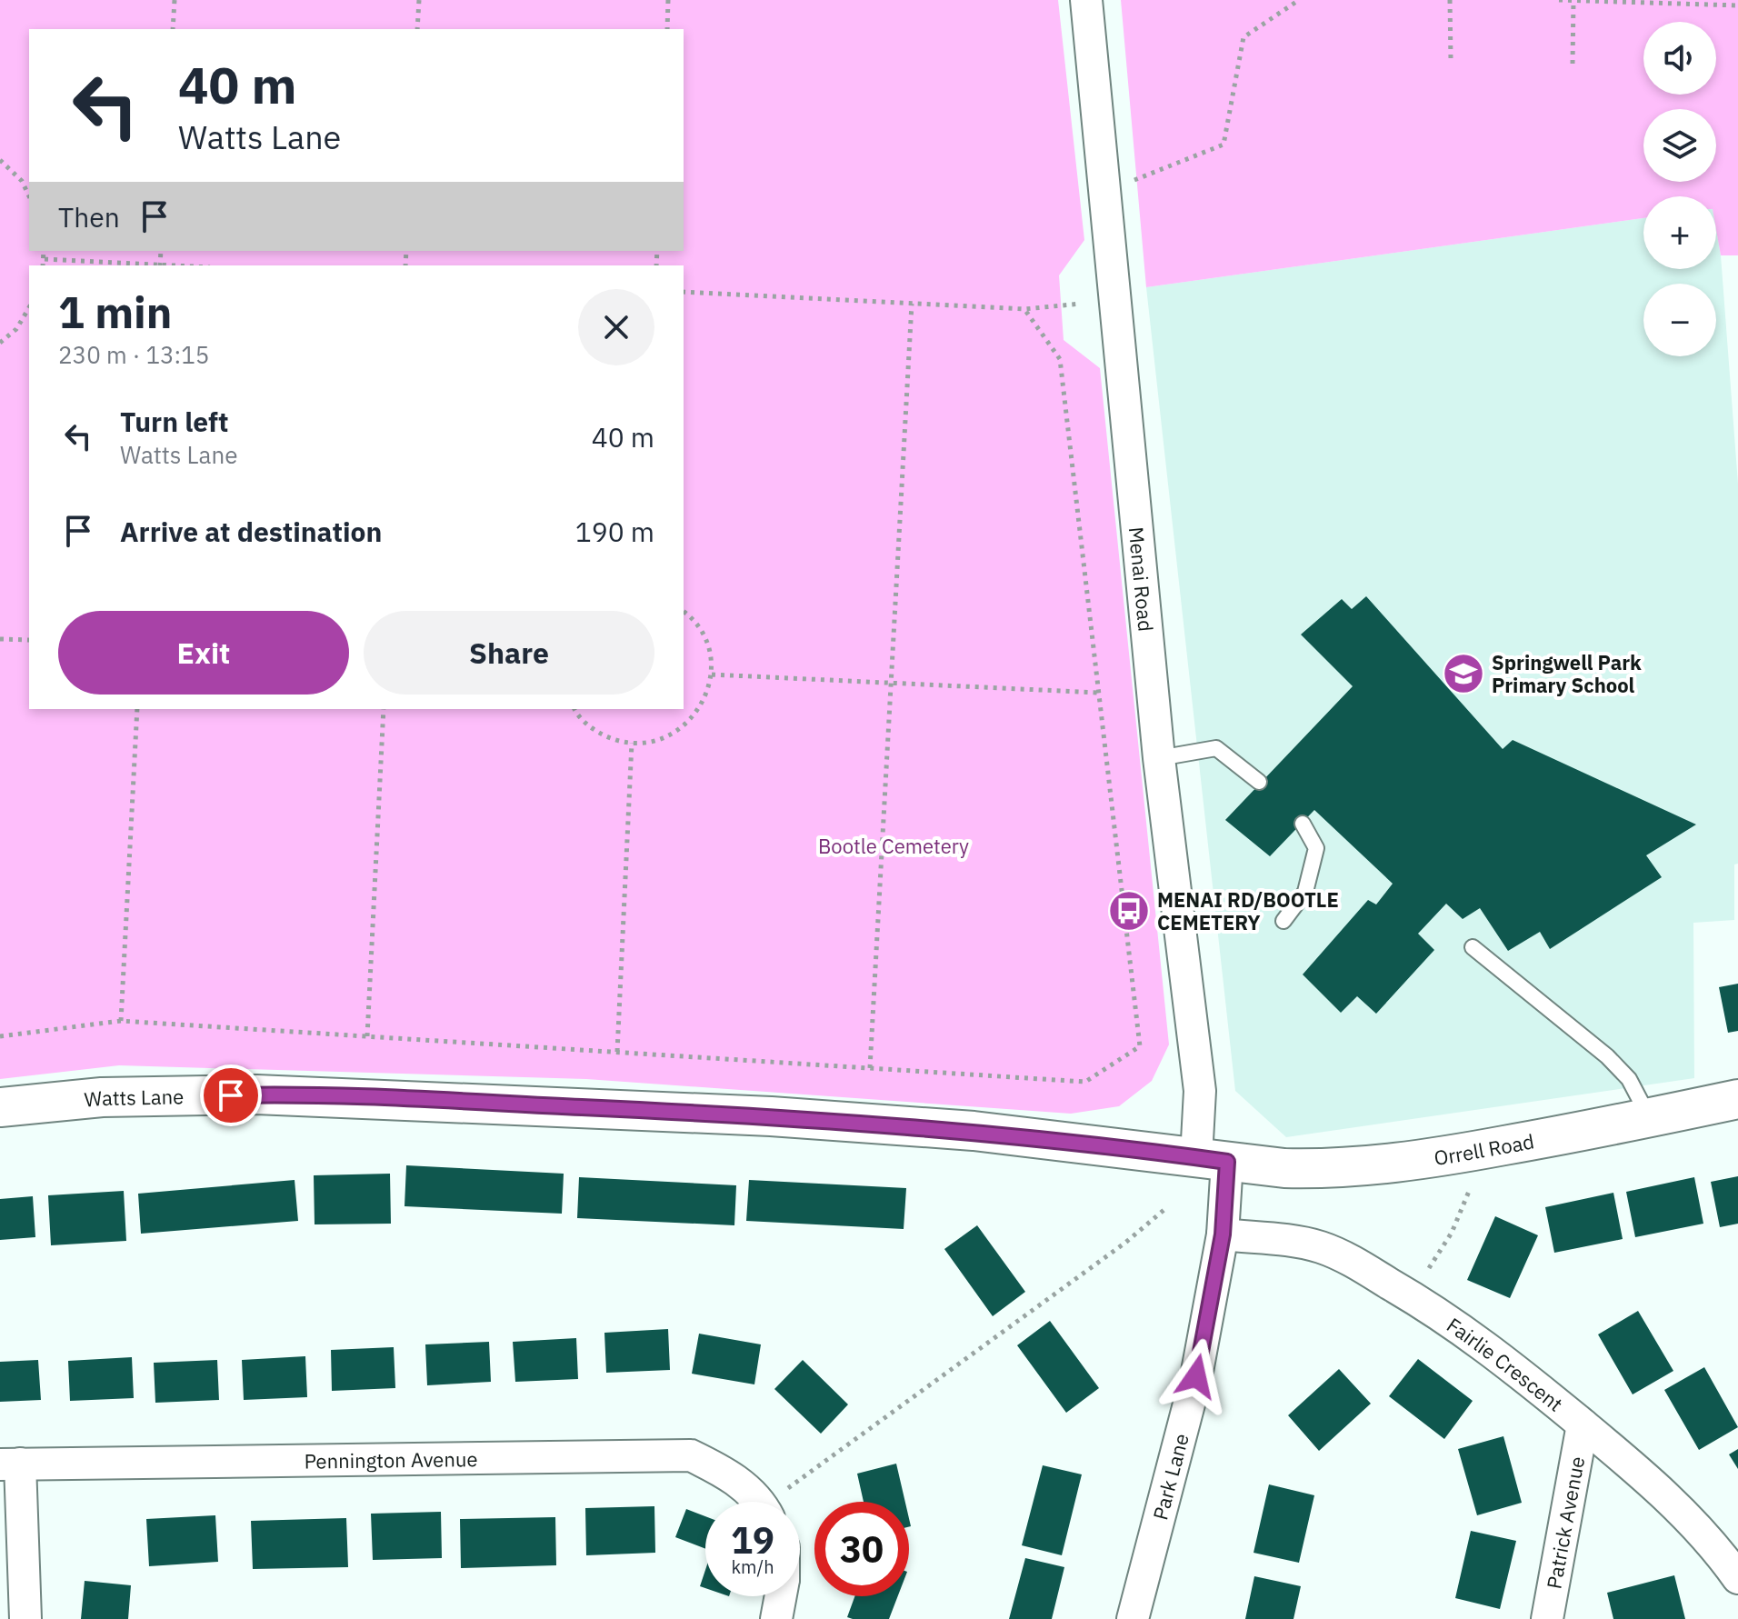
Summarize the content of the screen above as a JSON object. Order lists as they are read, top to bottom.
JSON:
{
  "streets": {
    "street": [
      "Menai Road",
      "Watts Lane",
      "Orrell Road",
      "Fairlie Crescent",
      "Pennington Avenue",
      "Park Lane",
      "Patrick Avenue"
    ]
  },
  "crossings": [
    ["Menai Road", "Watts Lane"],
    ["Menai Road", "Orrell Road"],
    ["Menai Road", "Park Lane"],
    ["Watts Lane", "Orrell Road"],
    ["Watts Lane", "Park Lane"],
    ["Orrell Road", "Park Lane"],
    ["Fairlie Crescent", "Park Lane"],
    ["Fairlie Crescent", "Patrick Avenue"]
  ],
  "parks": ["Bootle Cemetery"],
  "places": {
    "school or university": ["Springwell Park Primary School"],
    "bus stop": ["MENAI RD/BOOTLE CEMETERY"]
  },
  "page": {
    "map_buttons": ["+", "−"],
    "turn": ["40 m", "Watts Lane"],
    "then": "Then",
    "heading": ["1 min", "230 m · 13:15"],
    "list": [
      {
        "name": "Turn left",
        "note": "Watts Lane",
        "value": "40 m"
      },
      {
        "name": "Arrive at destination",
        "value": "190 m"
      }
    ],
    "buttons": ["Exit", "Share"],
    "speed": "19 km/h",
    "limit": "30"
  }
}
